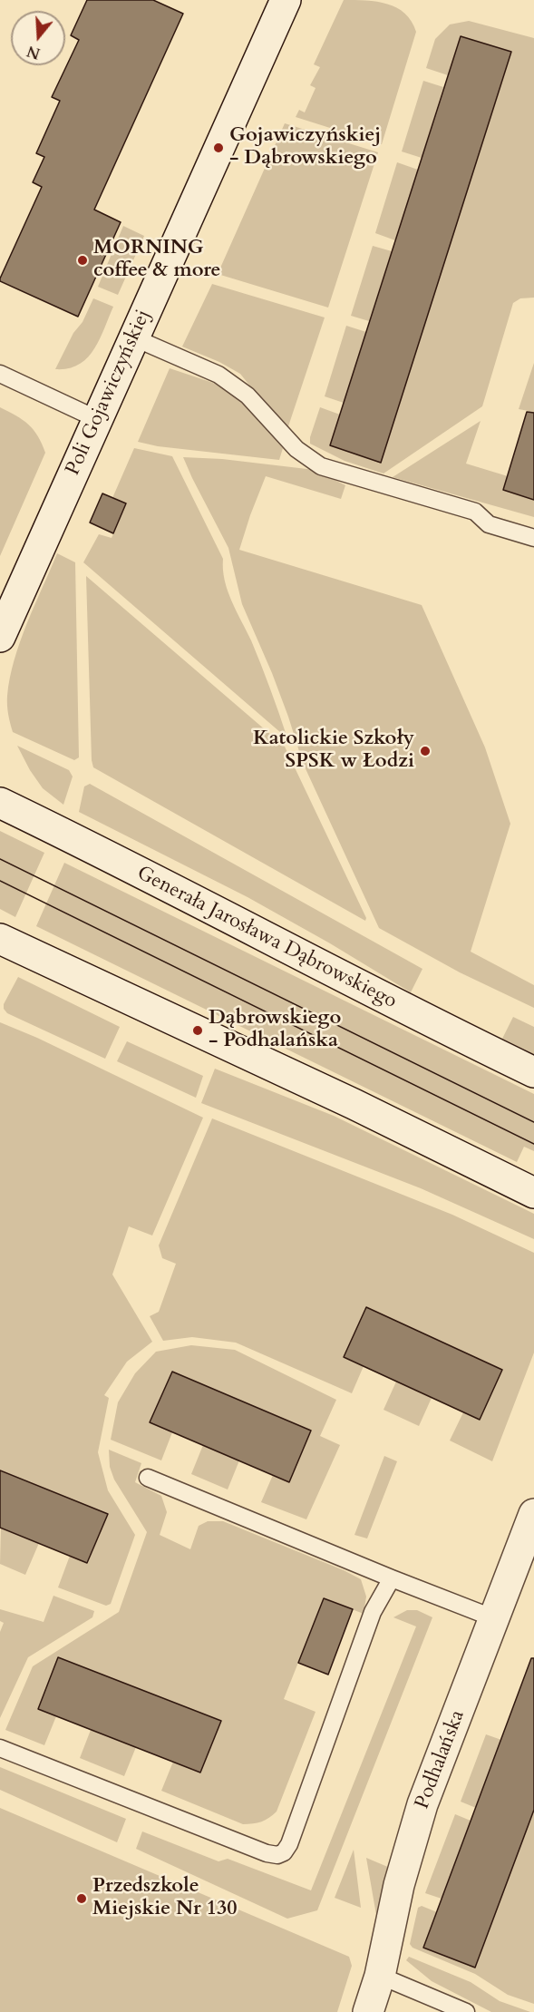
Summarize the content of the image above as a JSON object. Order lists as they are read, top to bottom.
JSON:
{
  "streets": {
    "street": ["Poli Gojawiczyńskiej", "Generała Jarosława Dąbrowskiego", "Podhalańska"]
  },
  "places": [
    "Gojawiczyńskiej - Dąbrowskiego",
    "MORNING coffee & more",
    "Katolickie Szkoły SPSK w Łodzi",
    "Dąbrowskiego - Podhalańska",
    "Przedszkole Miejskie Nr 130"
  ],
  "north": "bottom"
}
